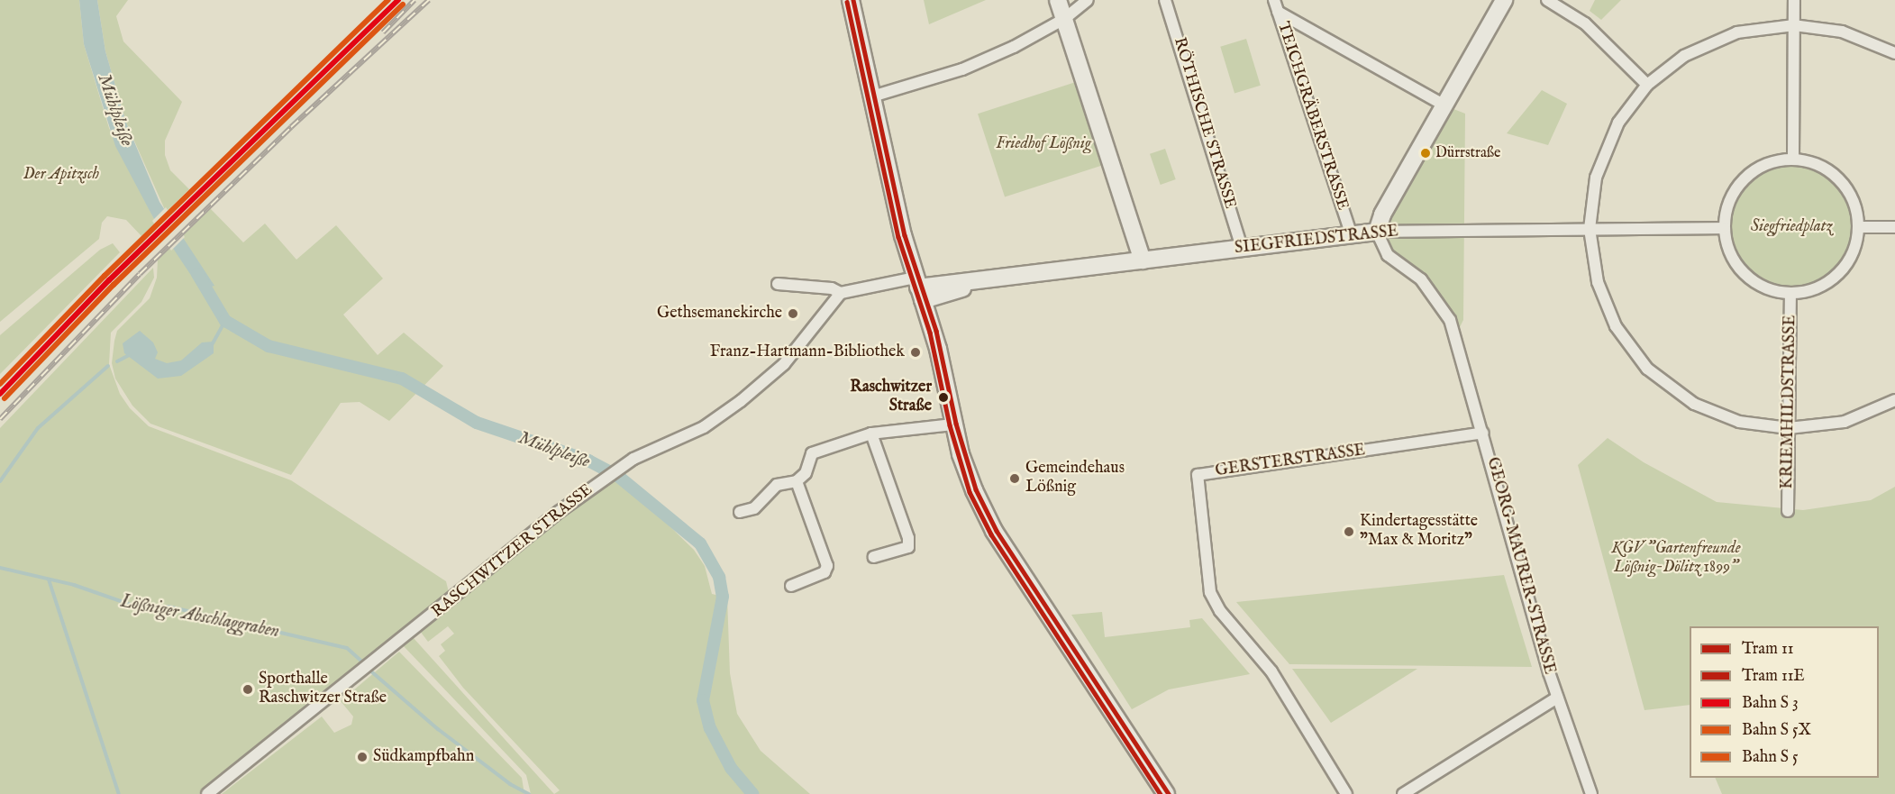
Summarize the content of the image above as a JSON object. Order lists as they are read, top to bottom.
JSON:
{
  "streets": {
    "main road": ["SIEGFRIEDSTRASSE"],
    "street": [
      "TEICHGRÄBERSTRASSE",
      "RÖTHISCHE STRASSE",
      "KRIEMHILDSTRASSE",
      "GERSTERSTRASSE",
      "RASCHWITZER STRASSE",
      "GEORG-MAURER-STRASSE"
    ]
  },
  "crossings": [
    ["TEICHGRÄBERSTRASSE", "SIEGFRIEDSTRASSE"],
    ["RÖTHISCHE STRASSE", "SIEGFRIEDSTRASSE"],
    ["SIEGFRIEDSTRASSE", "KRIEMHILDSTRASSE"],
    ["SIEGFRIEDSTRASSE", "GEORG-MAURER-STRASSE"],
    ["GERSTERSTRASSE", "GEORG-MAURER-STRASSE"]
  ],
  "water": ["Mühlpleiße", "Lößniger Abschlaggraben"],
  "parks": [
    "Friedhof Lößnig",
    "Der Apitzsch",
    "Siegfriedplatz",
    "KGV \"Gartenfreunde Lößnig-Dölitz 1899\""
  ],
  "places": [
    "Dürrstraße",
    "Gethsemanekirche",
    "Franz-Hartmann-Bibliothek",
    "Raschwitzer Straße",
    "Gemeindehaus Lößnig",
    "Kindertagesstätte \"Max & Moritz\"",
    "Sporthalle Raschwitzer Straße",
    "Südkampfbahn"
  ],
  "lines": ["tram line 11", "tram line 11E"],
  "legend": [
    "Tram 11",
    "Tram 11E",
    "Bahn S 3",
    "Bahn S 5X",
    "Bahn S 5"
  ]
}
